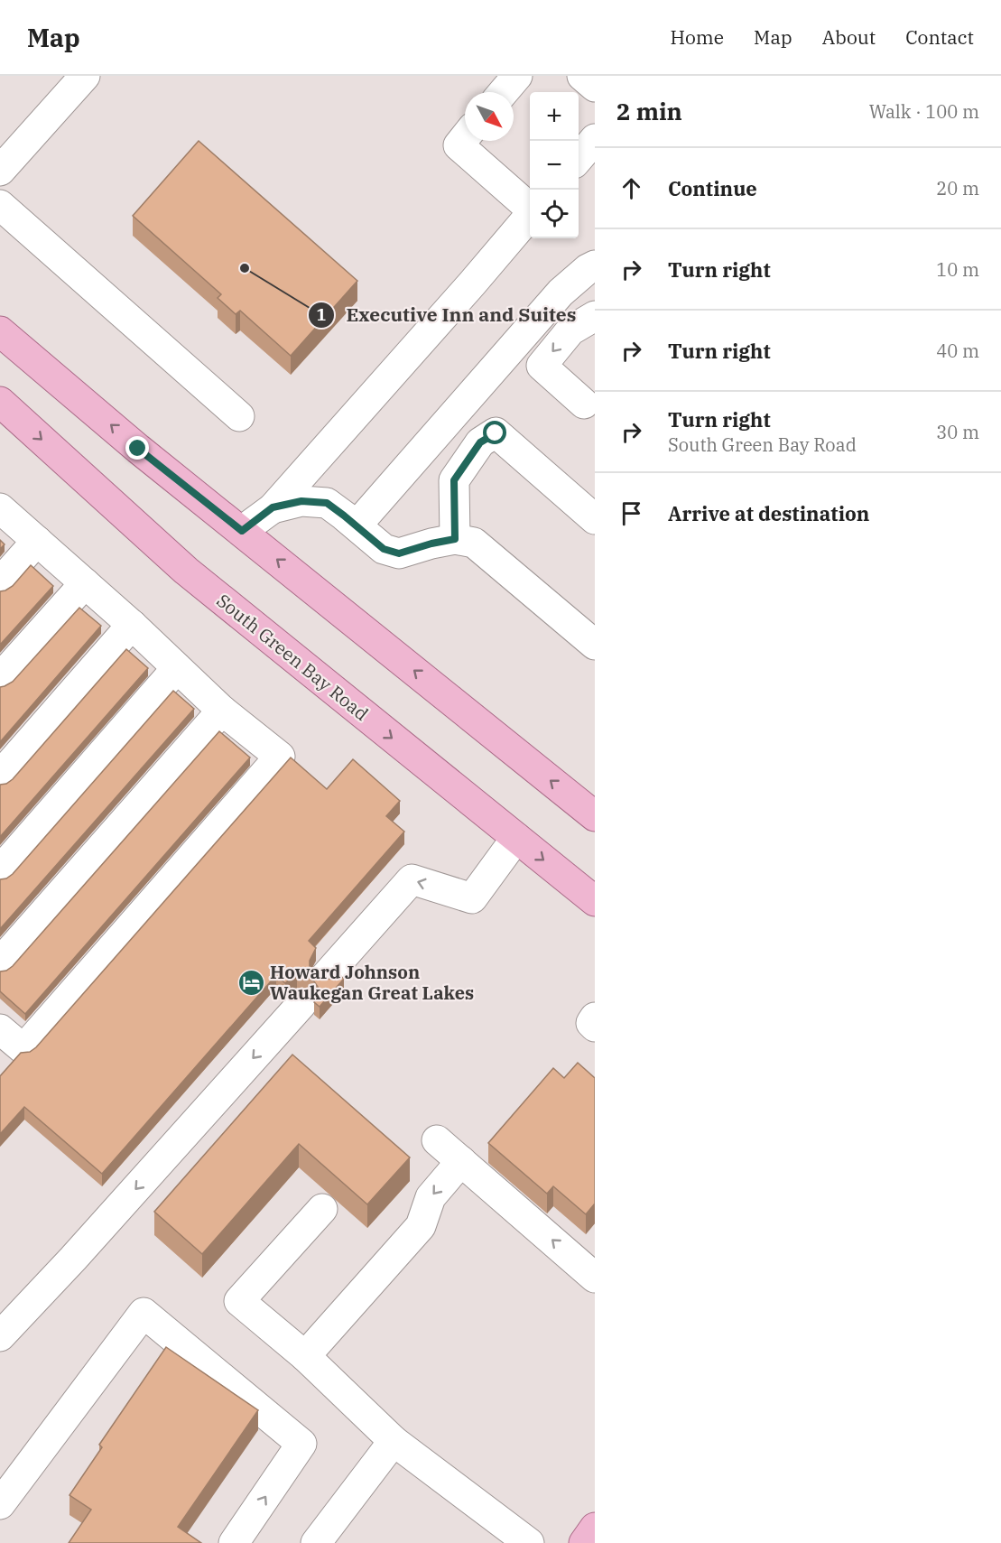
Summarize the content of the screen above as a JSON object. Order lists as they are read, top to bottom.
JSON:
{
  "streets": {
    "main road": ["South Green Bay Road"]
  },
  "places": {
    "other": ["Executive Inn and Suites"],
    "hotel": ["Howard Johnson Waukegan Great Lakes"]
  },
  "north": "bottom right",
  "page": {
    "header": "Map",
    "nav": [
      "Home",
      "Map",
      "About",
      "Contact"
    ],
    "heading": ["2 min", "Walk · 100 m"],
    "map_buttons": ["+", "−"],
    "list": [
      ["Continue", "20 m"],
      ["Turn right", "10 m"],
      ["Turn right", "40 m"],
      ["Turn right", "South Green Bay Road", "30 m"],
      "Arrive at destination"
    ]
  }
}
